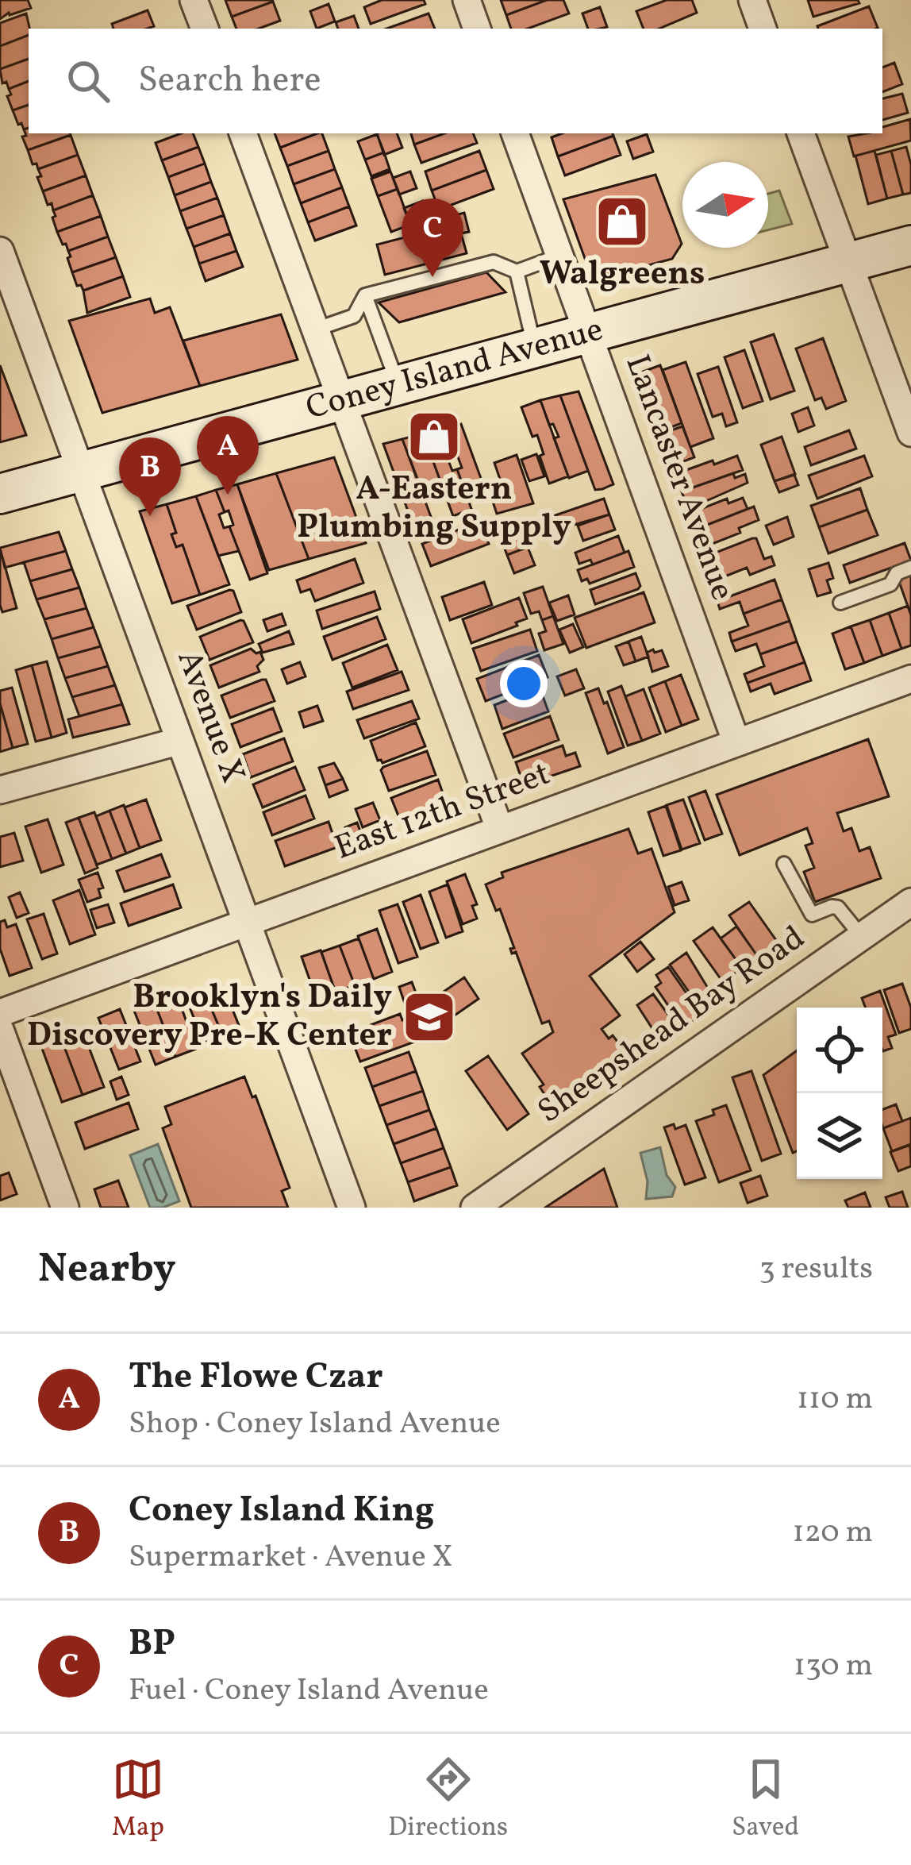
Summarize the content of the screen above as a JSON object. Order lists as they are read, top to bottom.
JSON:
{
  "streets": {
    "main road": ["Coney Island Avenue"],
    "street": [
      "Lancaster Avenue",
      "Avenue X",
      "East 12th Street",
      "Sheepshead Bay Road"
    ]
  },
  "crossings": [
    ["Coney Island Avenue", "Lancaster Avenue"],
    ["Coney Island Avenue", "Avenue X"],
    ["Lancaster Avenue", "East 12th Street"],
    ["Avenue X", "East 12th Street"]
  ],
  "places": {
    "shop": ["Walgreens", "A-Eastern Plumbing Supply"],
    "school or university": ["Brooklyn's Daily Discovery Pre-K Center"]
  },
  "north": "right",
  "page": {
    "search": "Search here",
    "pins": ["C", "A", "B"],
    "heading": ["Nearby", "3 results"],
    "list": [
      {
        "mark": "A",
        "name": "The Flowe Czar",
        "note": "Shop · Coney Island Avenue",
        "value": "110 m"
      },
      {
        "mark": "B",
        "name": "Coney Island King",
        "note": "Supermarket · Avenue X",
        "value": "120 m"
      },
      {
        "mark": "C",
        "name": "BP",
        "note": "Fuel · Coney Island Avenue",
        "value": "130 m"
      }
    ],
    "nav": ["Map", "Directions", "Saved"]
  }
}
